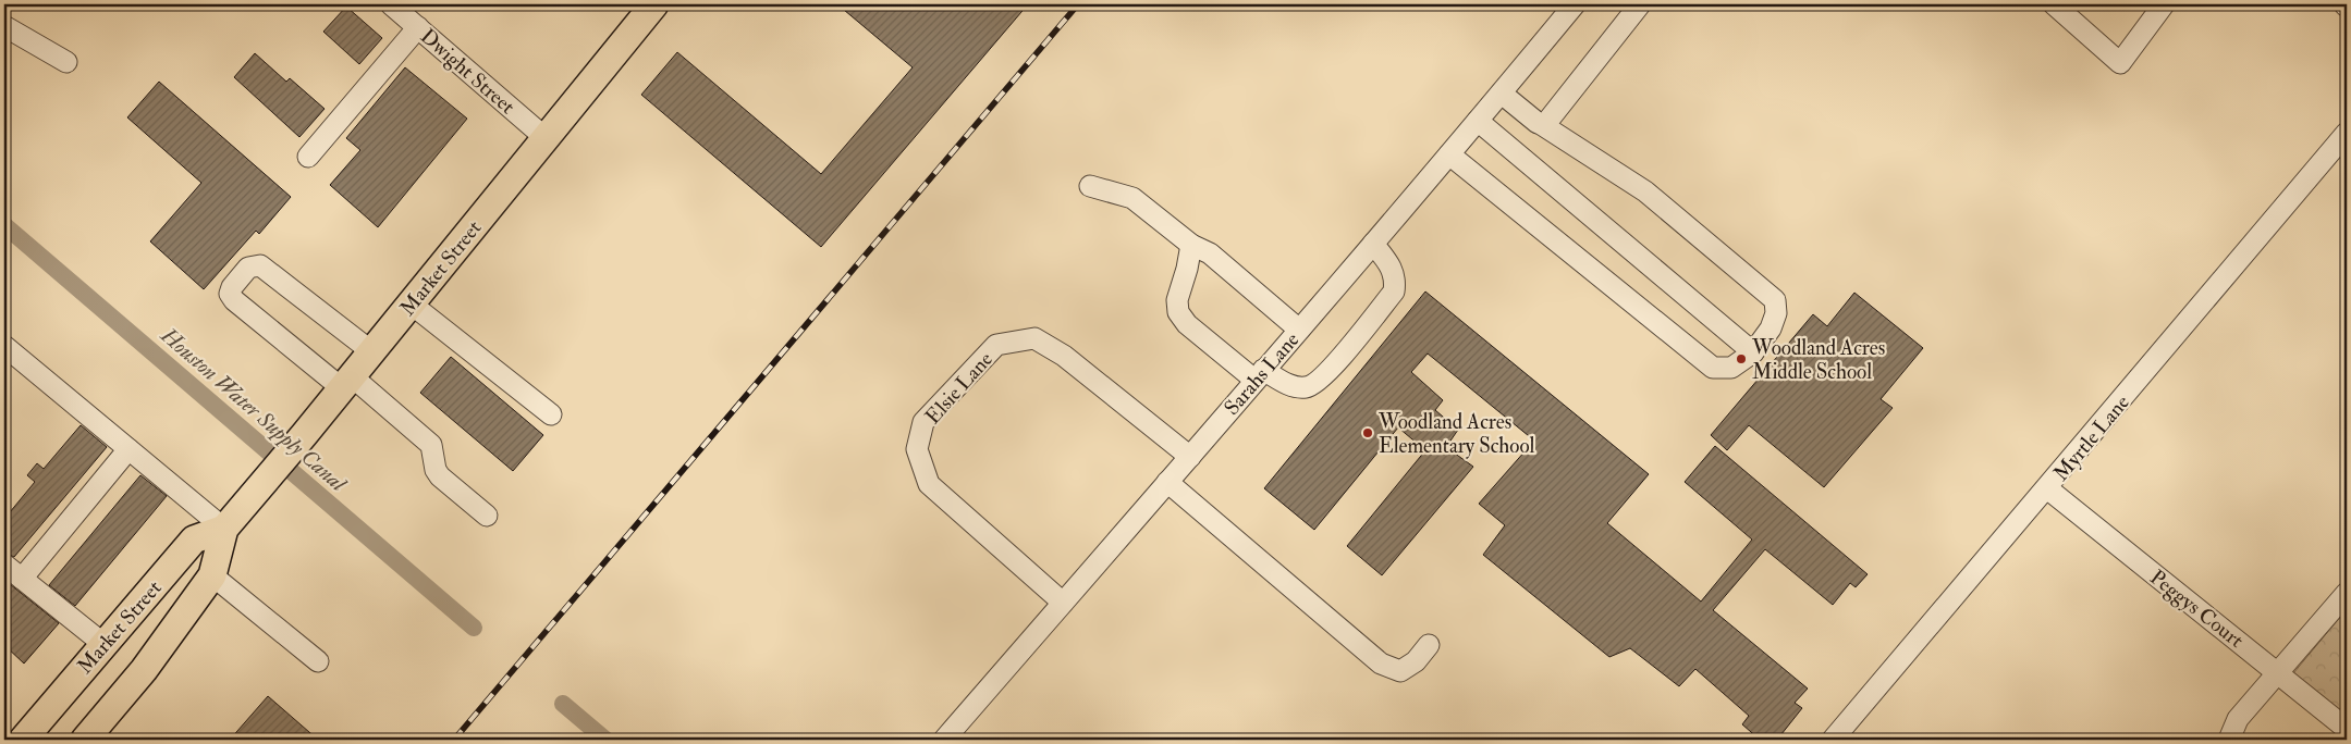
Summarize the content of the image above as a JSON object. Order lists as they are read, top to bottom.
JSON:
{
  "streets": {
    "main road": ["Market Street"],
    "street": [
      "Dwight Street",
      "Sarahs Lane",
      "Elsie Lane",
      "Myrtle Lane",
      "Peggys Court"
    ]
  },
  "crossings": [
    ["Dwight Street", "Market Street"],
    ["Sarahs Lane", "Elsie Lane"],
    ["Myrtle Lane", "Peggys Court"]
  ],
  "water": ["Houston Water Supply Canal"],
  "places": ["Woodland Acres Middle School", "Woodland Acres Elementary School"]
}
